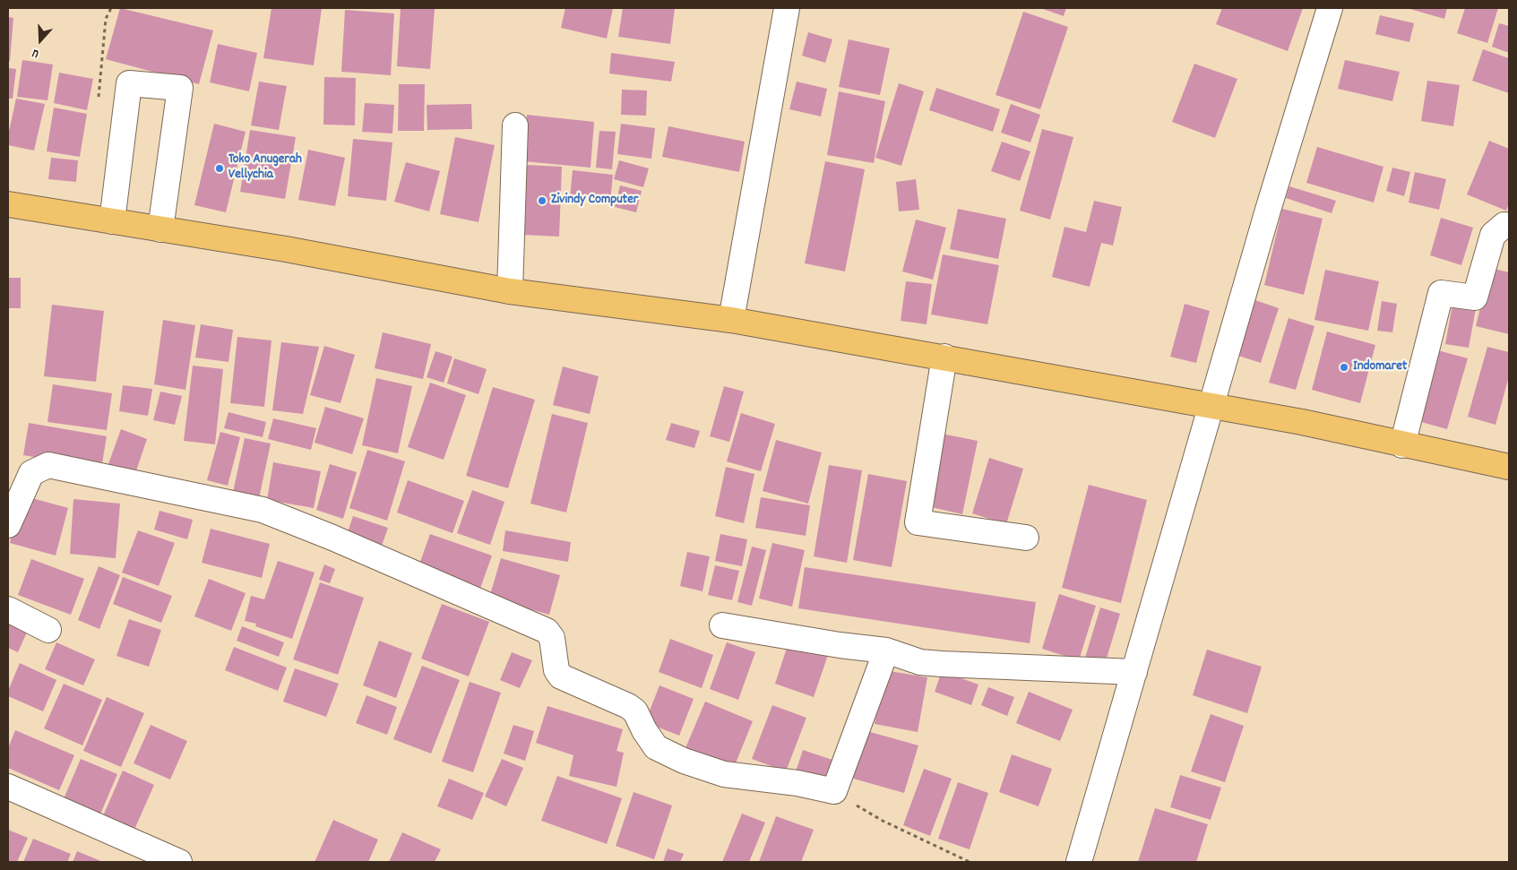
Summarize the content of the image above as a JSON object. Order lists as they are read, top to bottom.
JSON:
{
  "places": ["Toko Anugerah Vellychia", "Zivindy Computer", "Indomaret"],
  "north": "bottom"
}
